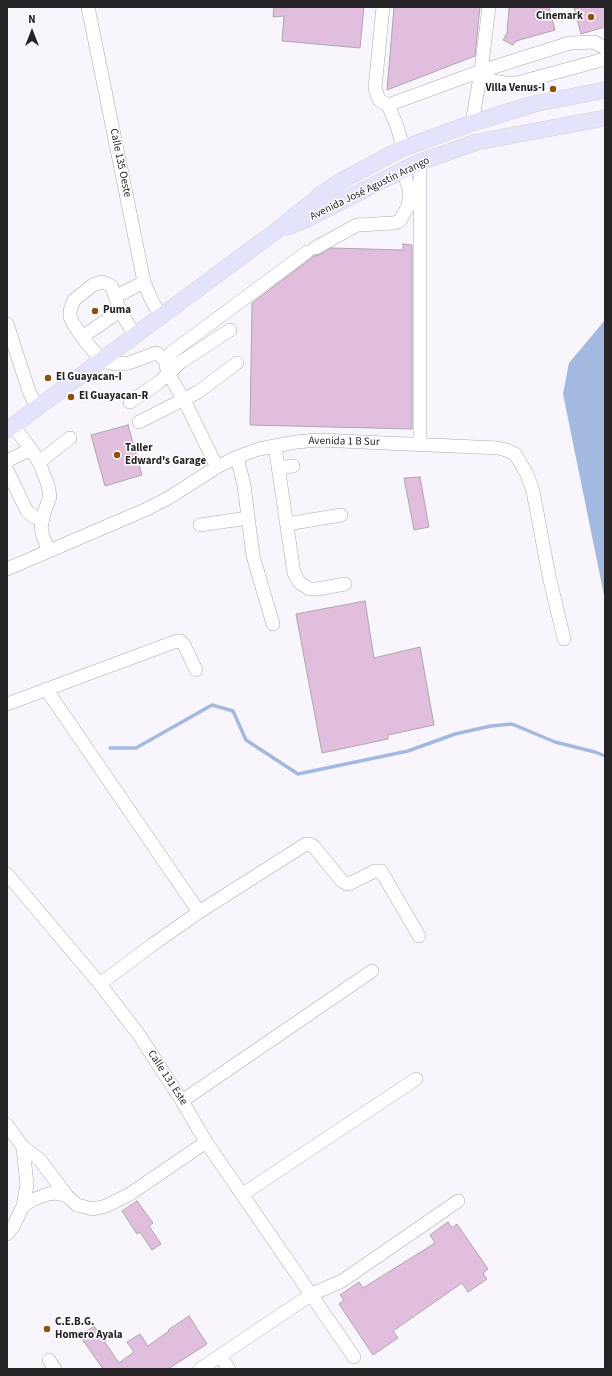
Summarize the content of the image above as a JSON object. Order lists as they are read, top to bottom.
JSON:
{
  "streets": {
    "main road": ["Avenida José Agustín Arango"],
    "street": ["Calle 135 Oeste", "Avenida 1 B Sur", "Calle 131 Este"]
  },
  "crossings": [
    ["Calle 135 Oeste", "Avenida José Agustín Arango"]
  ],
  "places": [
    "Cinemark",
    "Villa Venus-I",
    "Puma",
    "El Guayacan-I",
    "El Guayacan-R",
    "Taller Edward's Garage",
    "C.E.B.G. Homero Ayala"
  ],
  "north": "top"
}
